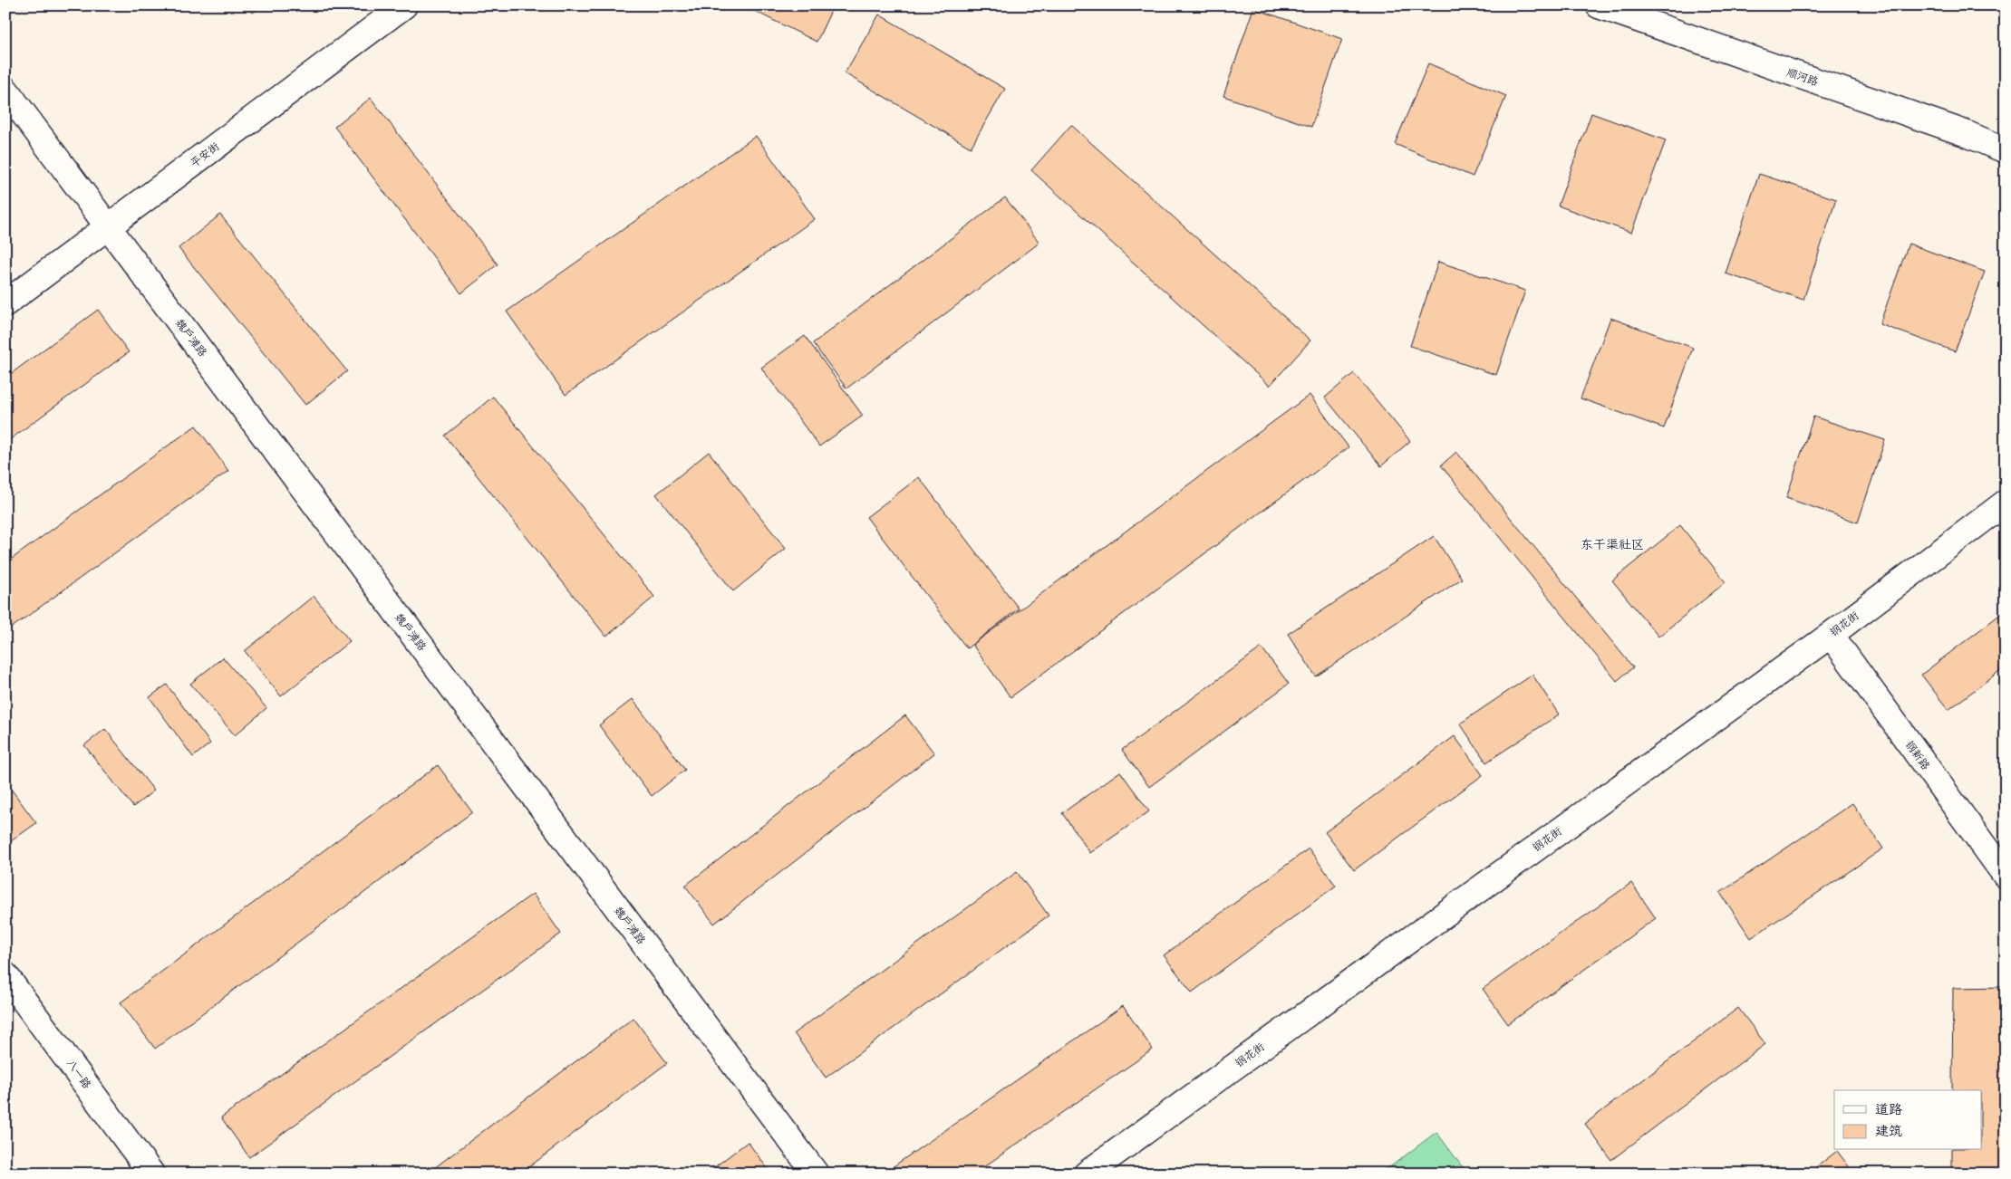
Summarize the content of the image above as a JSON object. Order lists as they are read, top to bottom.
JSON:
{
  "streets": {
    "street": [
      "顺河路",
      "平安街",
      "魏户滩路",
      "钢花街",
      "钢新路",
      "八一路"
    ]
  },
  "crossings": [
    ["平安街", "魏户滩路"],
    ["钢花街", "钢新路"]
  ],
  "districts": ["东干渠社区"],
  "legend": ["道路", "建筑"]
}
